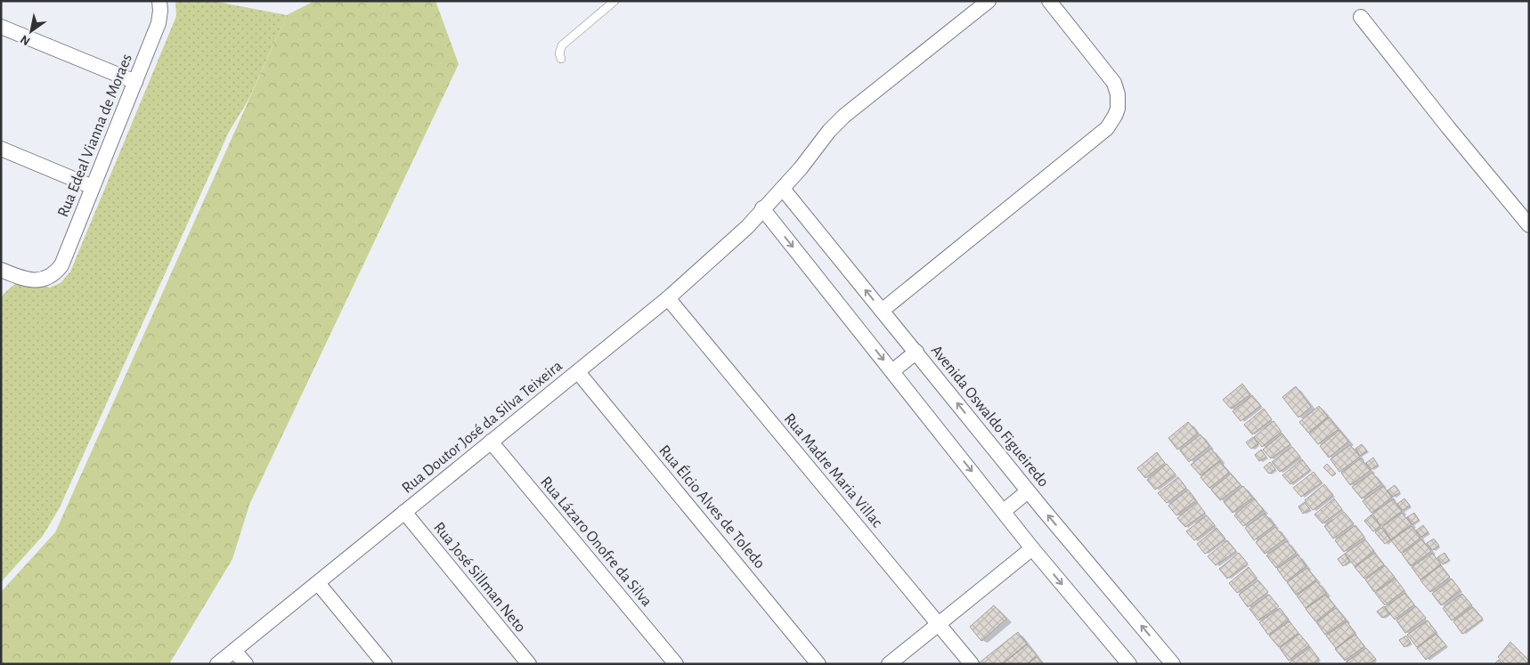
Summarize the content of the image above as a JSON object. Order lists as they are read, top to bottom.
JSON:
{
  "streets": {
    "street": [
      "Rua Edeal Vianna de Moraes",
      "Avenida Oswaldo Figueiredo",
      "Rua Doutor José da Silva Teixeira",
      "Rua Madre Maria Villac",
      "Rua Élcio Alves de Toledo",
      "Rua Lázaro Onofre da Silva",
      "Rua José Sillman Neto"
    ]
  },
  "crossings": [
    ["Avenida Oswaldo Figueiredo", "Rua Doutor José da Silva Teixeira"],
    ["Rua Doutor José da Silva Teixeira", "Rua Madre Maria Villac"],
    ["Rua Doutor José da Silva Teixeira", "Rua Élcio Alves de Toledo"],
    ["Rua Doutor José da Silva Teixeira", "Rua Lázaro Onofre da Silva"],
    ["Rua Doutor José da Silva Teixeira", "Rua José Sillman Neto"]
  ],
  "north": "bottom left"
}
